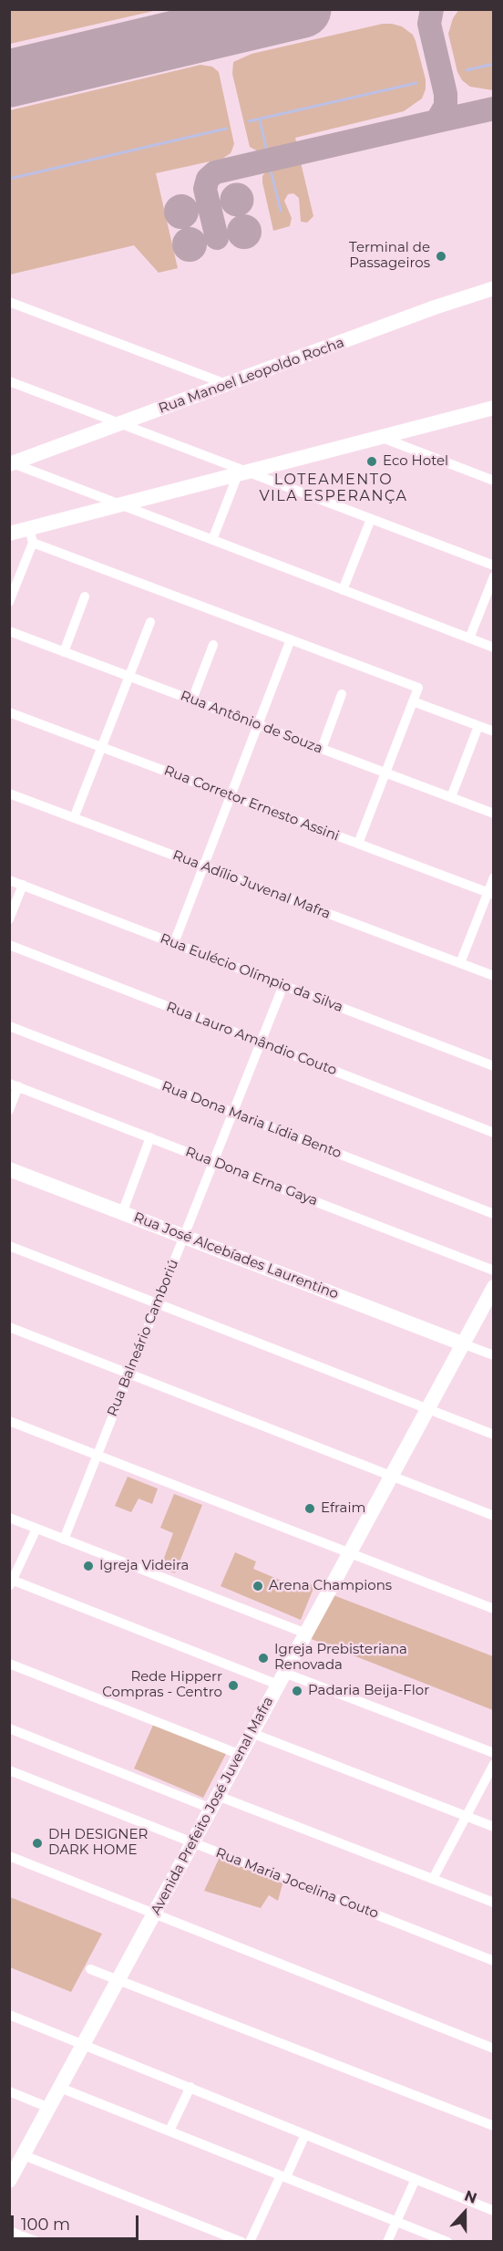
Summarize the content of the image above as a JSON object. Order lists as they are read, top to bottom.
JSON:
{
  "streets": {
    "main road": ["Rua Manoel Leopoldo Rocha", "Rua José Alcebíades Laurentino", "Avenida Prefeito José Juvenal Mafra"],
    "street": [
      "Rua Antônio de Souza",
      "Rua Corretor Ernesto Assini",
      "Rua Adílio Juvenal Mafra",
      "Rua Eulécio Olímpio da Silva",
      "Rua Lauro Amândio Couto",
      "Rua Dona Maria Lídia Bento",
      "Rua Dona Erna Gaya",
      "Rua Balneário Camboriú",
      "Rua Maria Jocelina Couto"
    ]
  },
  "crossings": [
    ["Rua Eulécio Olímpio da Silva", "Rua Balneário Camboriú"],
    ["Rua Lauro Amândio Couto", "Rua Balneário Camboriú"],
    ["Rua Dona Maria Lídia Bento", "Rua Balneário Camboriú"],
    ["Rua Dona Erna Gaya", "Rua Balneário Camboriú"],
    ["Rua José Alcebíades Laurentino", "Rua Balneário Camboriú"],
    ["Rua José Alcebíades Laurentino", "Avenida Prefeito José Juvenal Mafra"],
    ["Avenida Prefeito José Juvenal Mafra", "Rua Maria Jocelina Couto"]
  ],
  "districts": ["LOTEAMENTO VILA ESPERANÇA"],
  "places": [
    "Terminal de Passageiros",
    "Eco Hotel",
    "Efraim",
    "Igreja Videira",
    "Arena Champions",
    "Igreja Prebisteriana Renovada",
    "Rede Hipperr Compras - Centro",
    "Padaria Beija-Flor",
    "DH DESIGNER DARK HOME"
  ],
  "scale_bar": "100 m",
  "north": "top"
}
